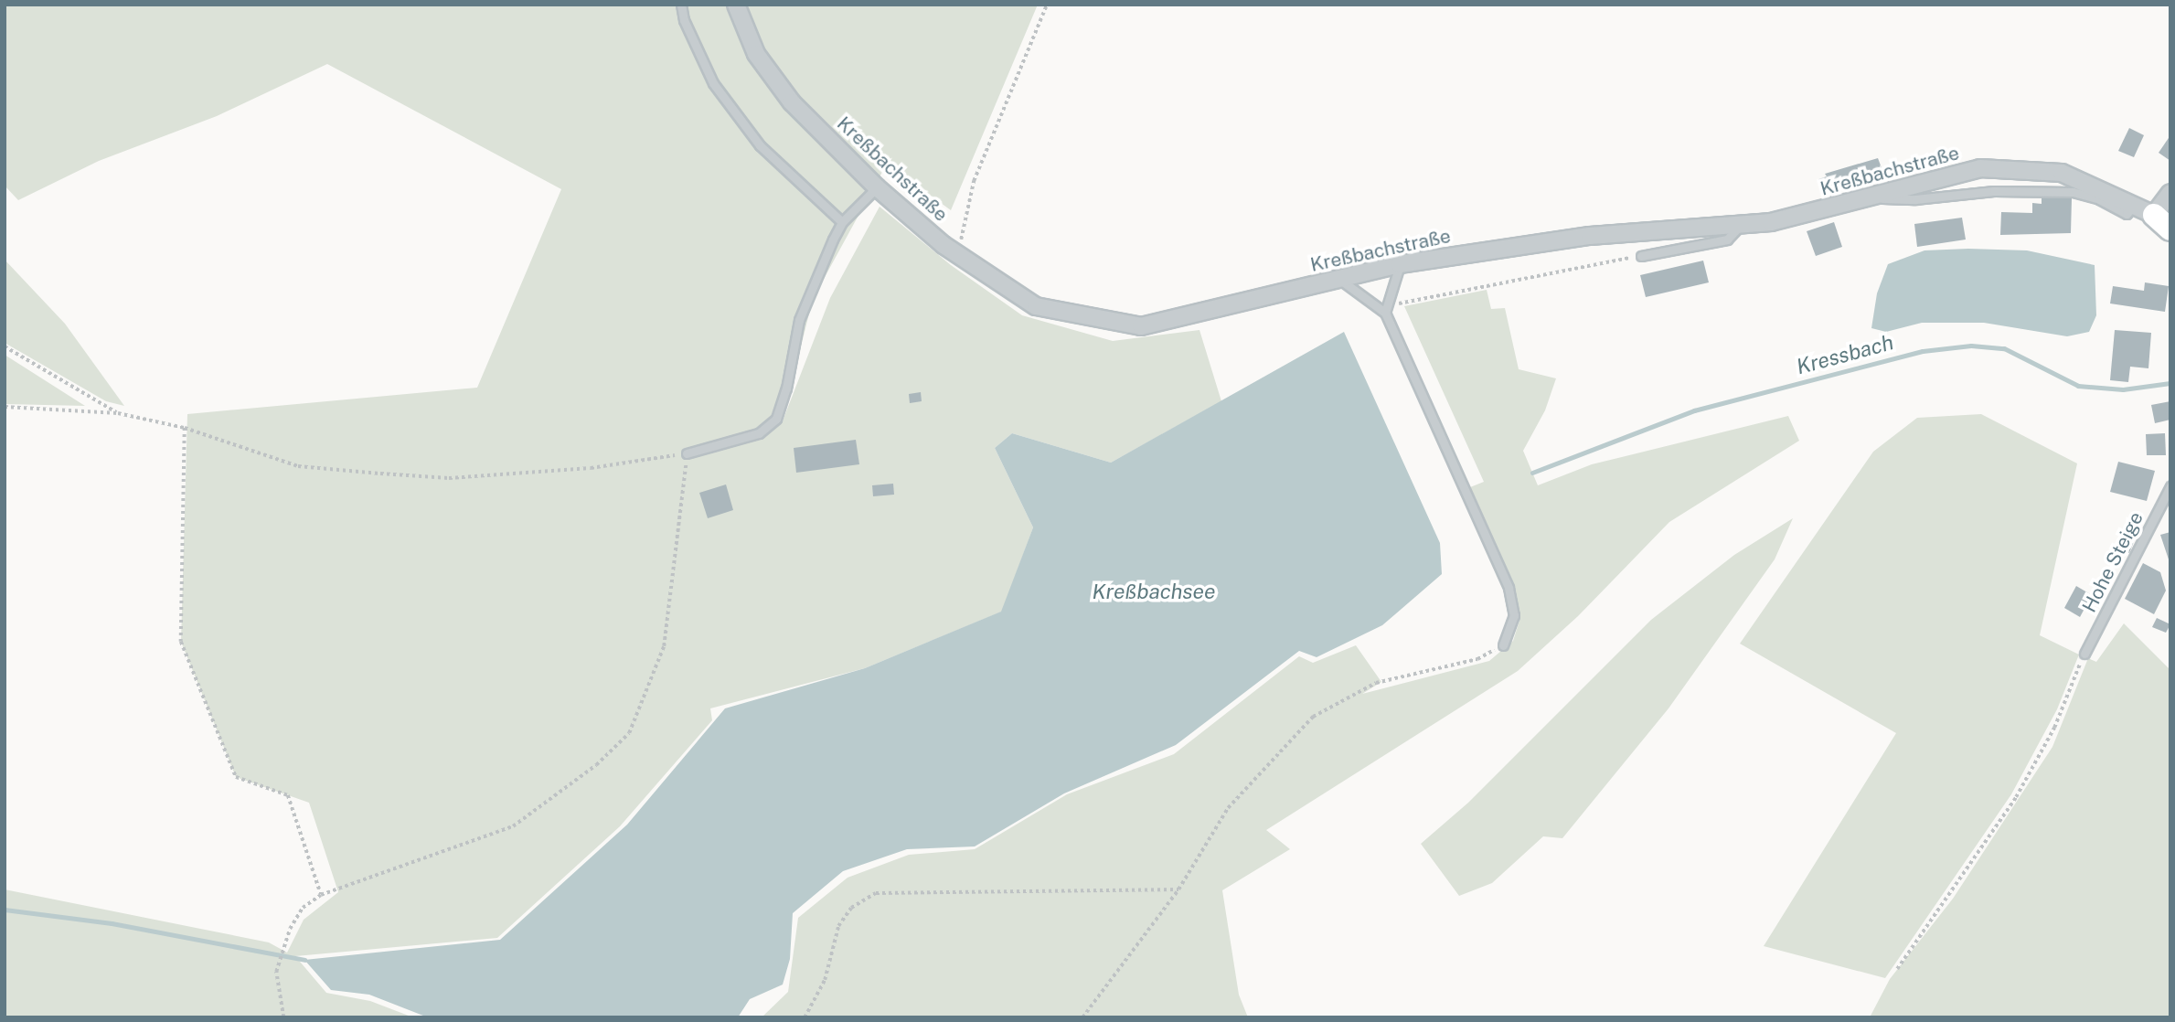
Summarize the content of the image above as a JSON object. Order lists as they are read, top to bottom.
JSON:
{
  "streets": {
    "street": ["Kreßbachstraße"],
    "lane": ["Hohe Steige"]
  },
  "water": ["Kressbach", "Kreßbachsee"]
}
